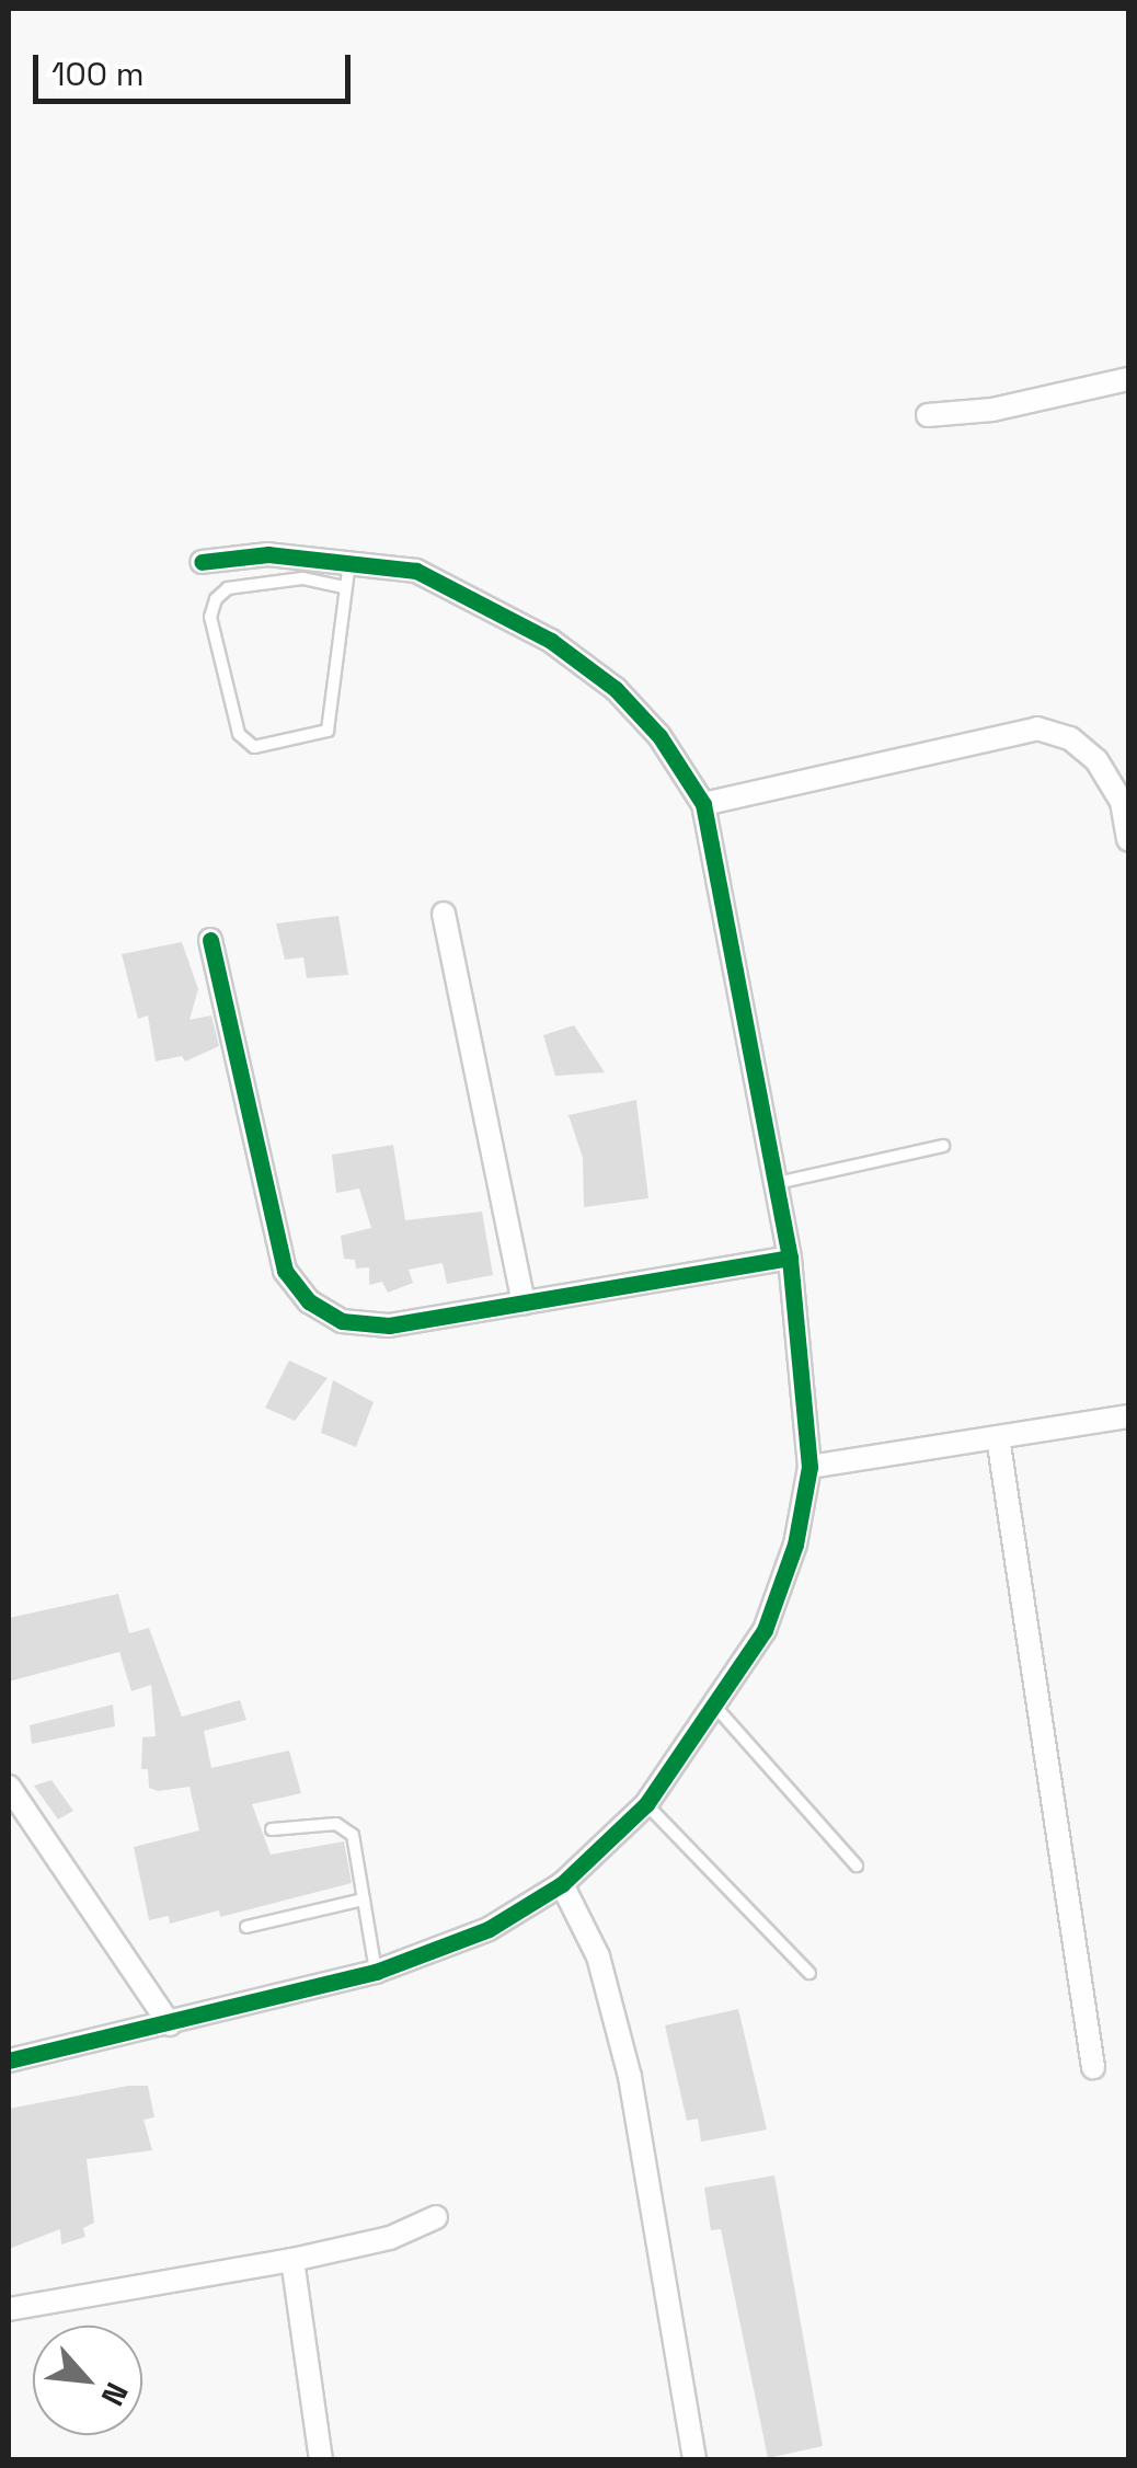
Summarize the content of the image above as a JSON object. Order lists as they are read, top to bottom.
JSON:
{
  "scale_bar": "100 m",
  "north": "bottom right"
}
